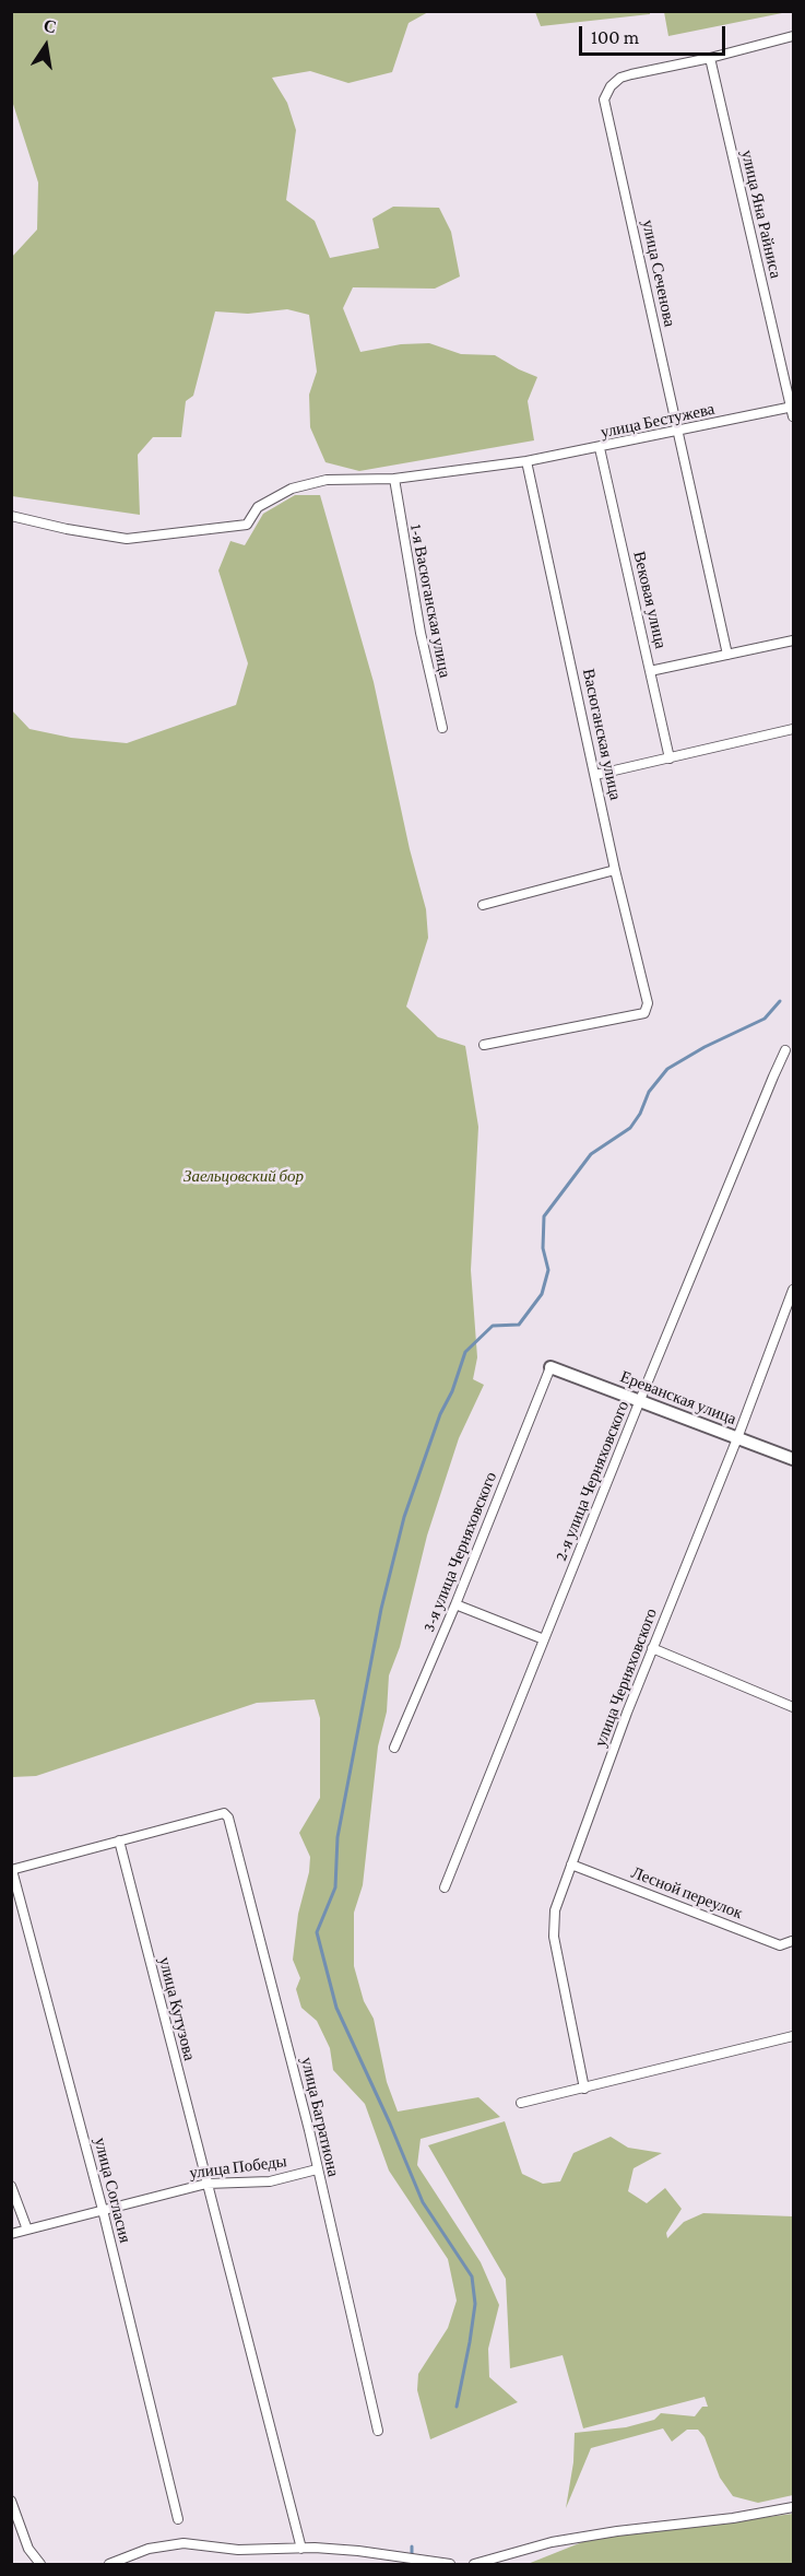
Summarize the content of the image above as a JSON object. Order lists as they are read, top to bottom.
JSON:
{
  "streets": {
    "street": [
      "улица Яна Райниса",
      "улица Сеченова",
      "улица Бестужева",
      "Вековая улица",
      "1-я Васюганская улица",
      "Васюганская улица",
      "Ереванская улица",
      "2-я улица Черняховского",
      "3-я улица Черняховского",
      "улица Черняховского",
      "Лесной переулок",
      "улица Кутузова",
      "улица Багратиона",
      "улица Победы",
      "улица Согласия"
    ]
  },
  "crossings": [
    ["улица Яна Райниса", "улица Сеченова"],
    ["улица Яна Райниса", "улица Бестужева"],
    ["улица Сеченова", "улица Бестужева"],
    ["улица Бестужева", "Вековая улица"],
    ["улица Бестужева", "1-я Васюганская улица"],
    ["улица Бестужева", "Васюганская улица"],
    ["Ереванская улица", "2-я улица Черняховского"],
    ["Ереванская улица", "3-я улица Черняховского"],
    ["Ереванская улица", "улица Черняховского"],
    ["улица Черняховского", "Лесной переулок"],
    ["улица Кутузова", "улица Багратиона"],
    ["улица Кутузова", "улица Победы"],
    ["улица Багратиона", "улица Победы"],
    ["улица Победы", "улица Согласия"]
  ],
  "parks": ["Заельцовский бор"],
  "scale_bar": "100 m",
  "north": "top"
}
